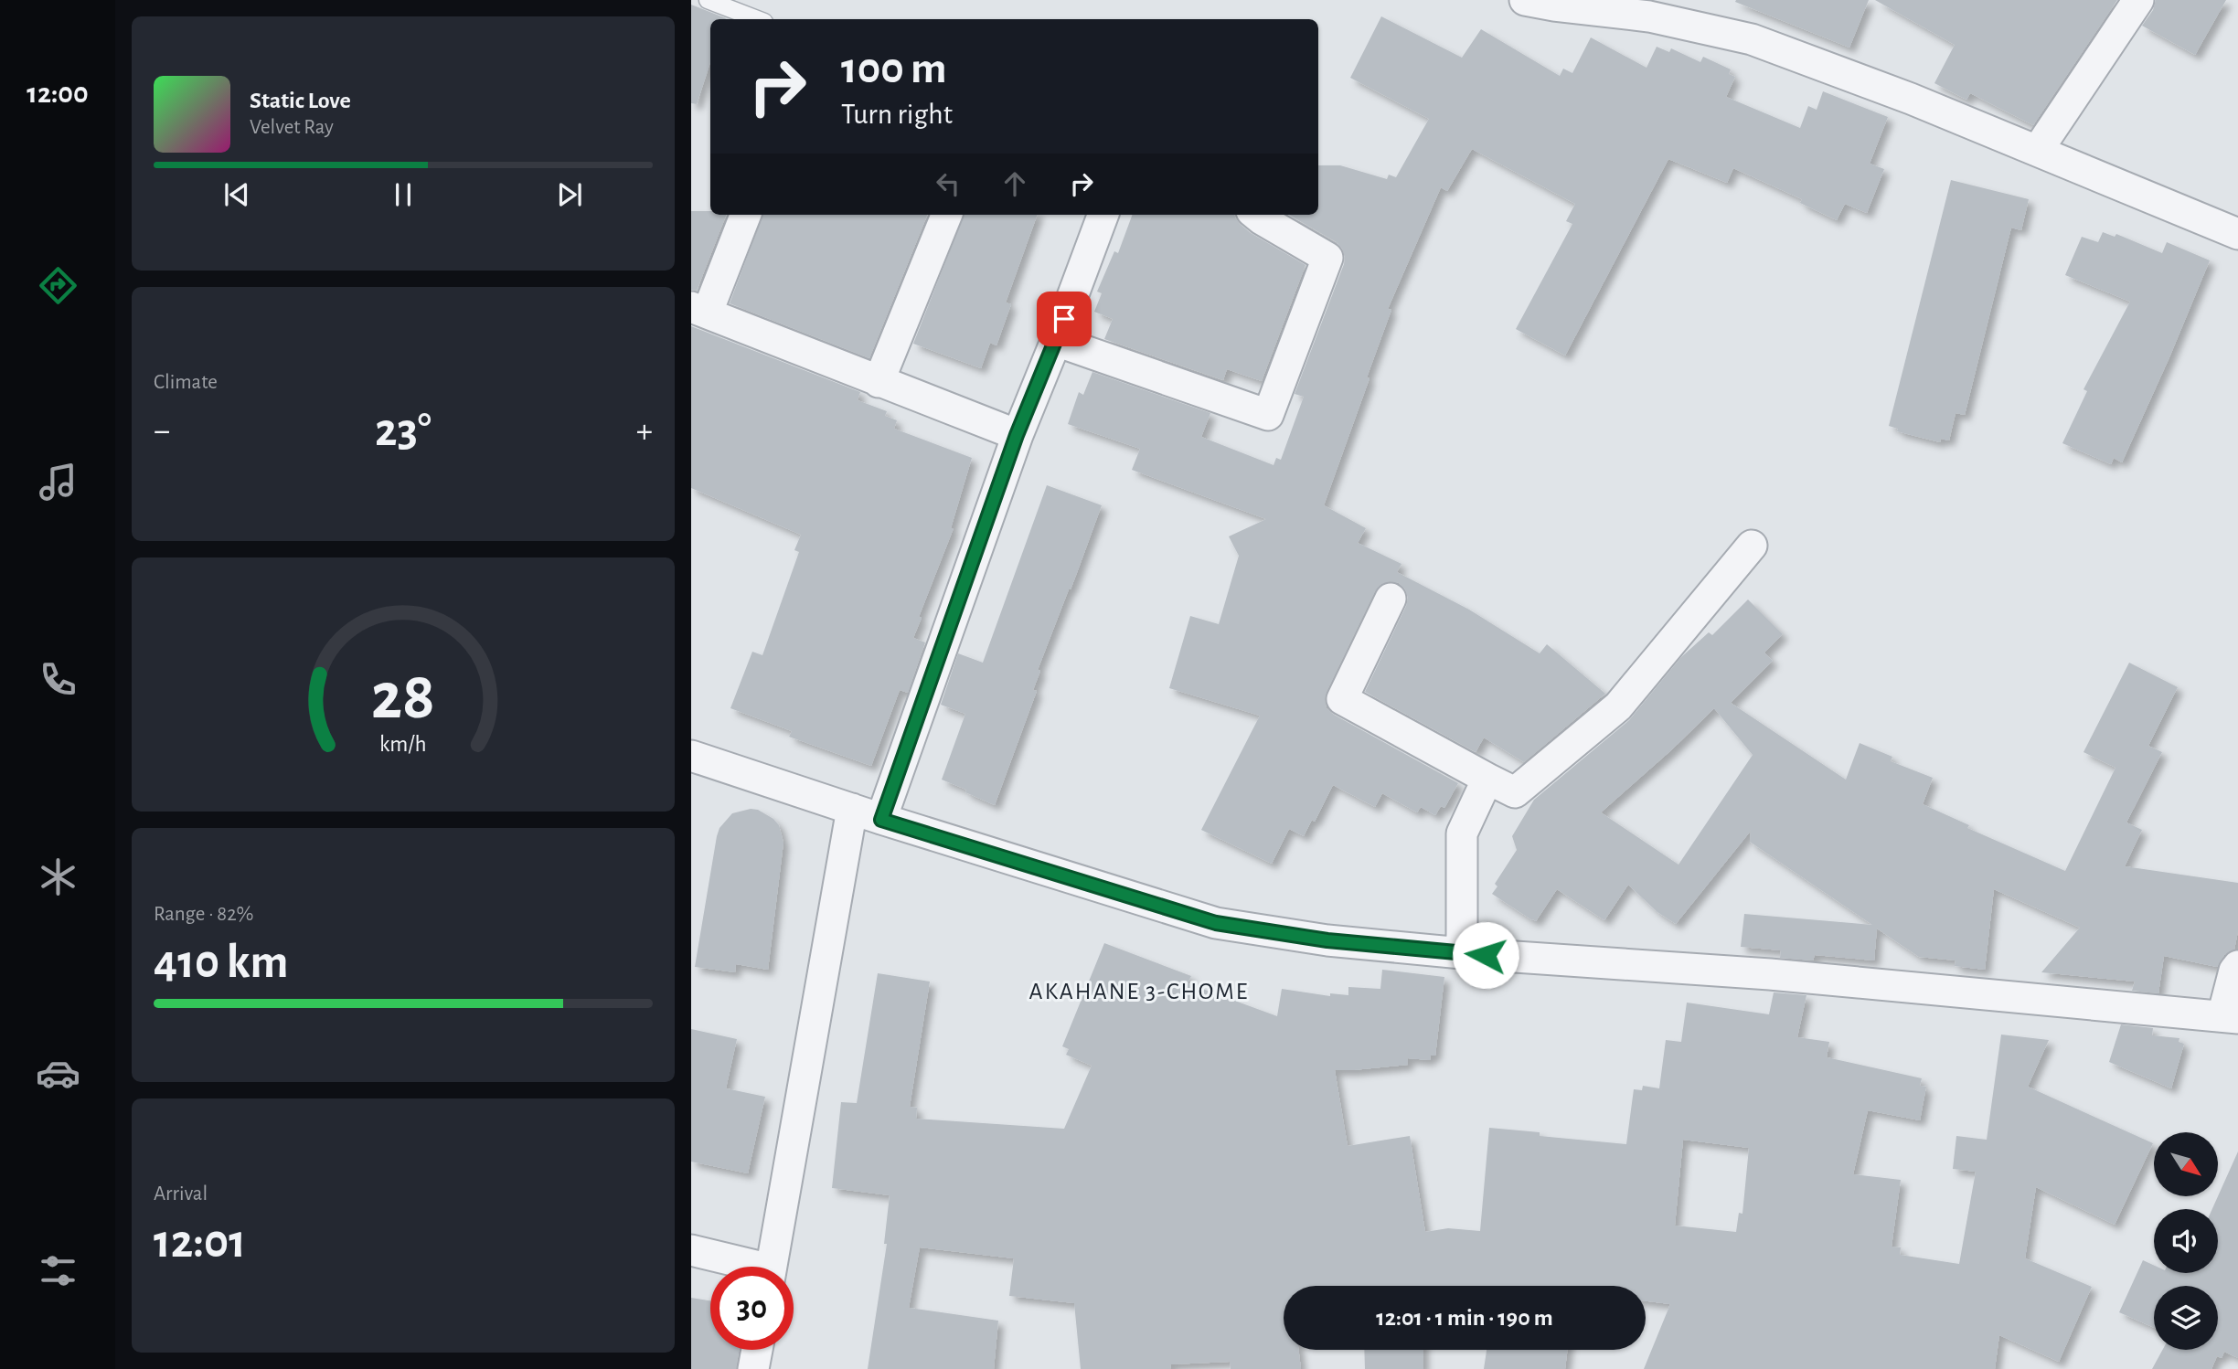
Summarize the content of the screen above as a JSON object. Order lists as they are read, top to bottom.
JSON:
{
  "districts": ["AKAHANE 3-CHOME"],
  "north": "bottom right",
  "page": {
    "tabs": "12:00",
    "turn": ["100 m", "Turn right"],
    "song": ["Static Love", "Velvet Ray"],
    "tile": [
      "Climate",
      ["Range · 82%", "410 km"],
      ["Arrival", "12:01"]
    ],
    "heat": ["−", "23°", "+"],
    "limit": "30",
    "trip": "12:01 · 1 min · 190 m",
    "gauge": ["28", "km/h"]
  }
}
